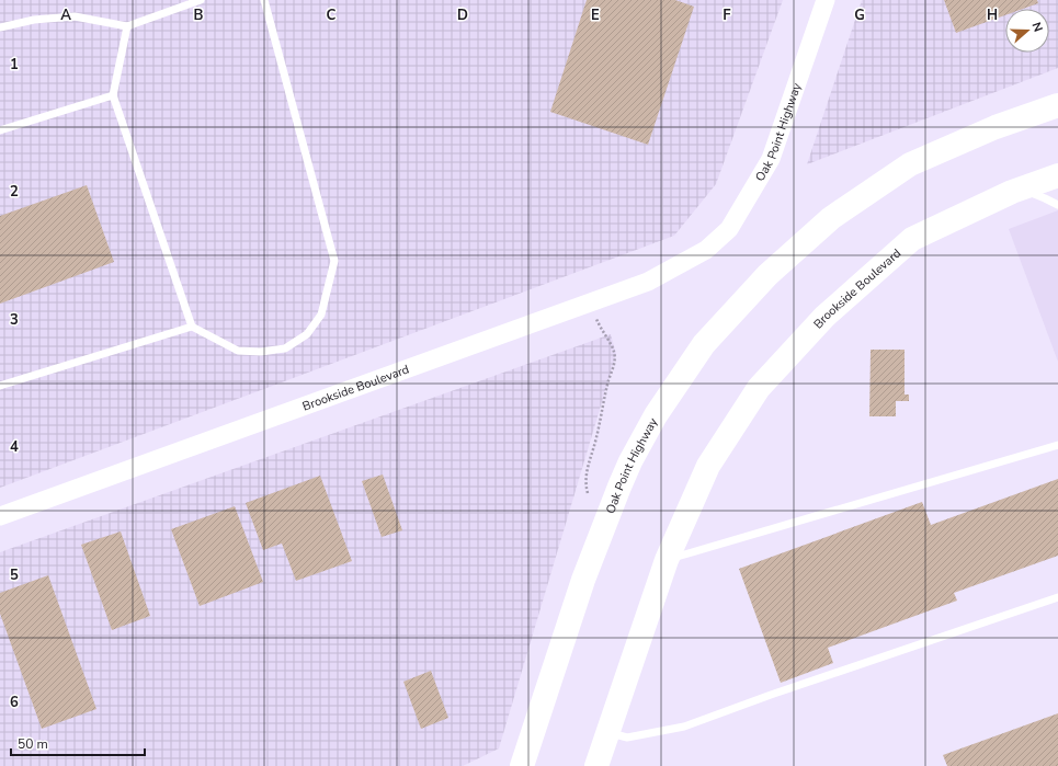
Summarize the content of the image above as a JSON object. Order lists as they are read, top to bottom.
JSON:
{
  "streets": {
    "main road": ["Oak Point Highway", "Brookside Boulevard"]
  },
  "crossings": [
    ["Oak Point Highway", "Brookside Boulevard"]
  ],
  "scale_bar": "50 m",
  "north": "right",
  "grid": {
    "columns": [
      "A",
      "B",
      "C",
      "D",
      "E",
      "F",
      "G",
      "H"
    ],
    "rows": [
      "1",
      "2",
      "3",
      "4",
      "5",
      "6"
    ]
  }
}
